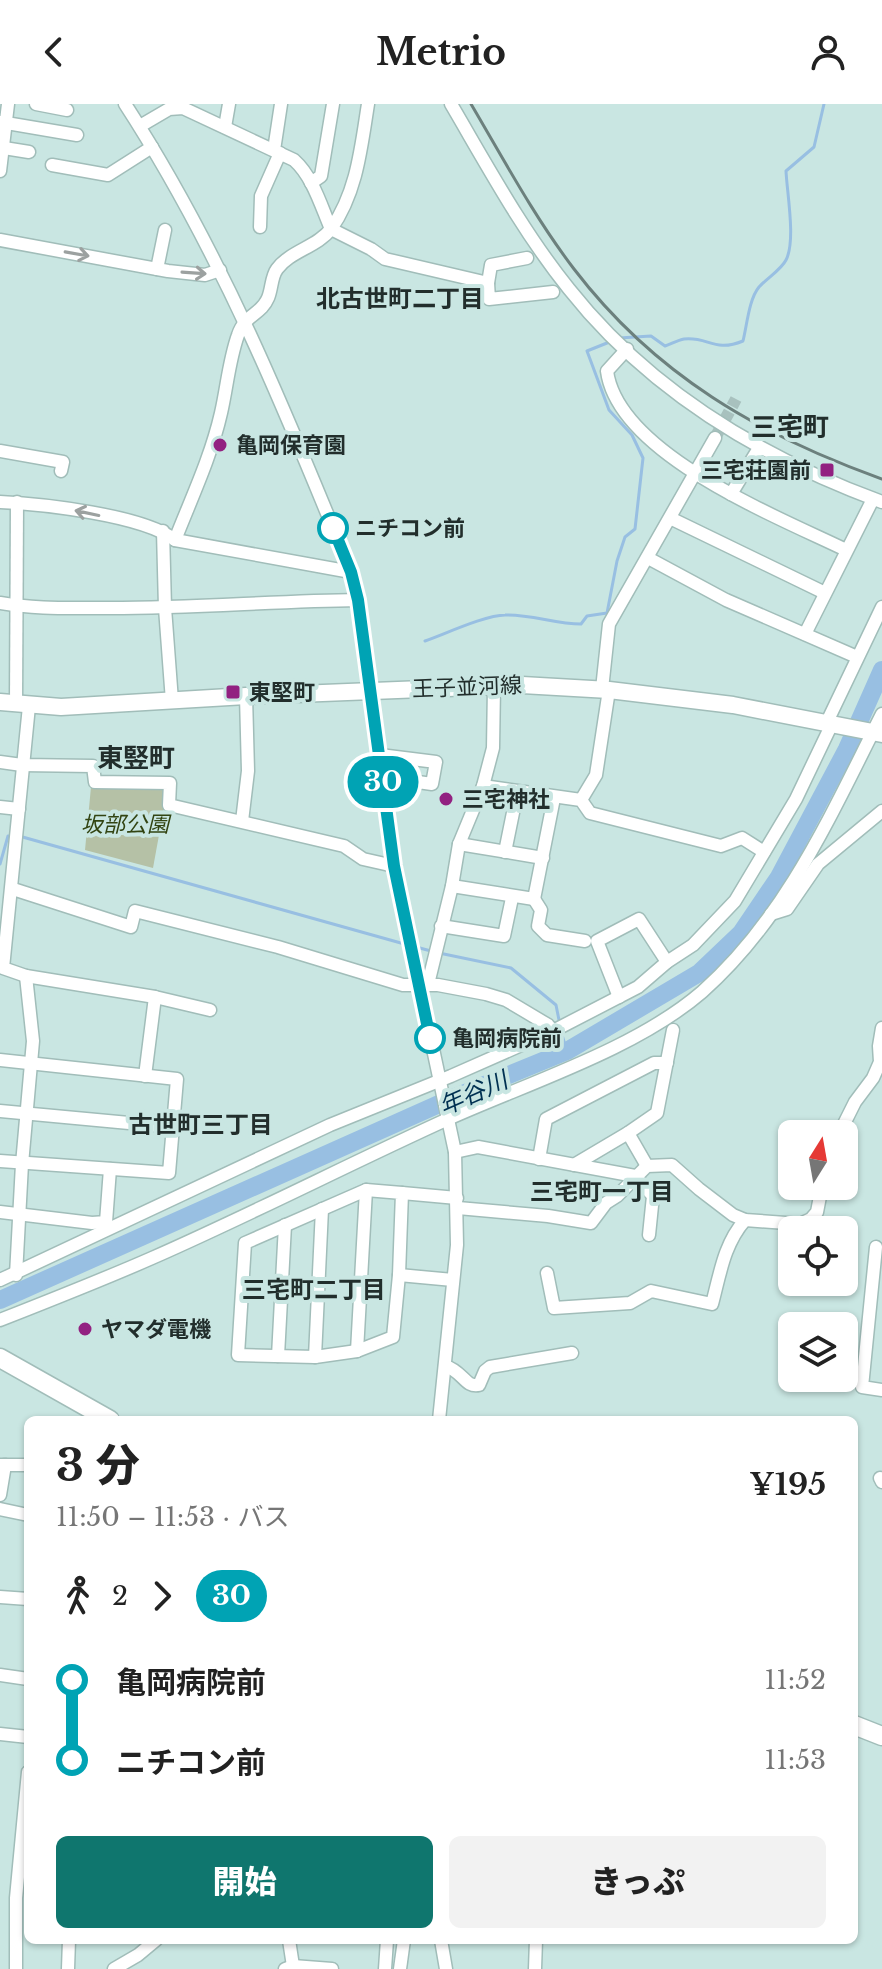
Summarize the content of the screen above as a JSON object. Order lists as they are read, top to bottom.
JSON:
{
  "streets": {
    "main road": ["王子並河線"]
  },
  "districts": [
    "北古世町二丁目",
    "三宅町",
    "東竪町",
    "古世町三丁目",
    "三宅町一丁目",
    "三宅町二丁目"
  ],
  "water": ["年谷川"],
  "parks": ["坂部公園"],
  "places": {
    "other": [
      "亀岡保育園",
      "ニチコン前",
      "三宅神社",
      "亀岡病院前",
      "ヤマダ電機"
    ],
    "transit": ["三宅荘園前", "東堅町"]
  },
  "lines": ["bus line 30"],
  "north": "top",
  "page": {
    "header": "Metrio",
    "on_map": "30",
    "heading": ["3 分", "11:50 – 11:53 · バス", "¥195"],
    "legs": ["2", "30"],
    "list": [
      {
        "name": "亀岡病院前",
        "value": "11:52"
      },
      {
        "name": "ニチコン前",
        "value": "11:53"
      }
    ],
    "buttons": ["開始", "きっぷ"]
  }
}
